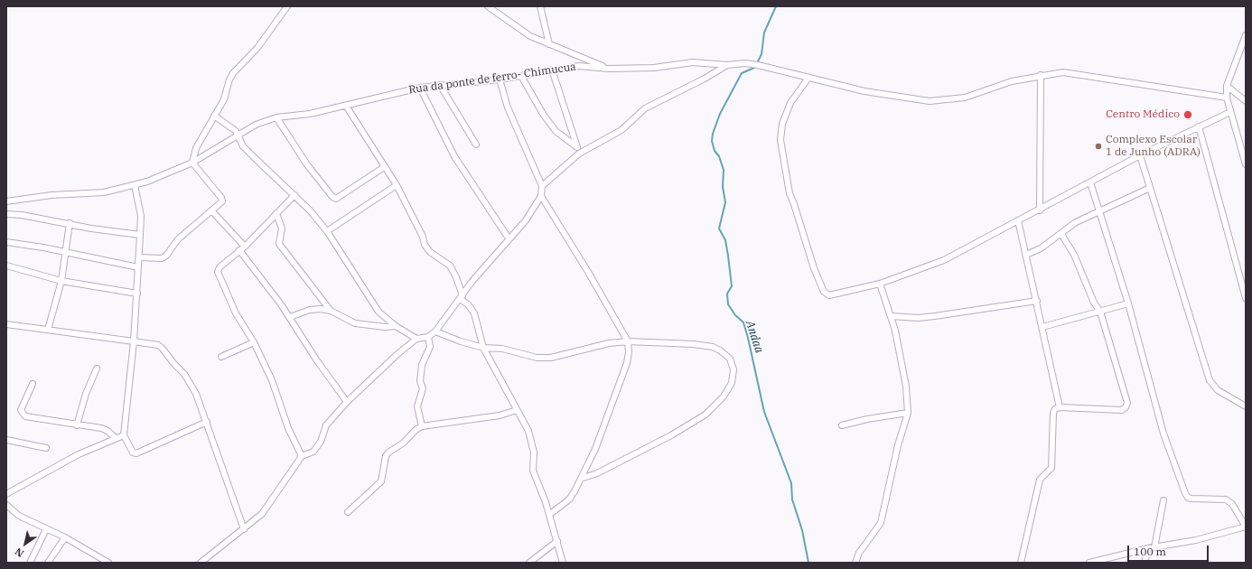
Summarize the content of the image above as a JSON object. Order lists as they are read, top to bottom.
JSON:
{
  "streets": {
    "street": ["Rua da ponte de ferro- Chimucua"]
  },
  "water": ["Andaa"],
  "places": ["Centro Médico", "Complexo Escolar 1 de Junho (ADRA)"],
  "scale_bar": "100 m",
  "north": "bottom left"
}
